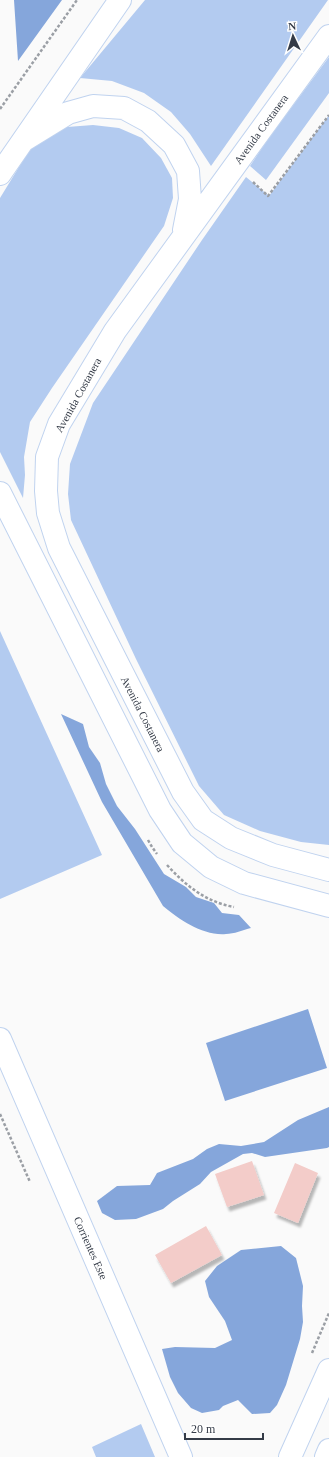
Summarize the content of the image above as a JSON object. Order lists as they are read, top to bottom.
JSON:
{
  "streets": {
    "main road": ["Avenida Costanera", "Corrientes Este"]
  },
  "scale_bar": "20 m",
  "north": "top"
}
